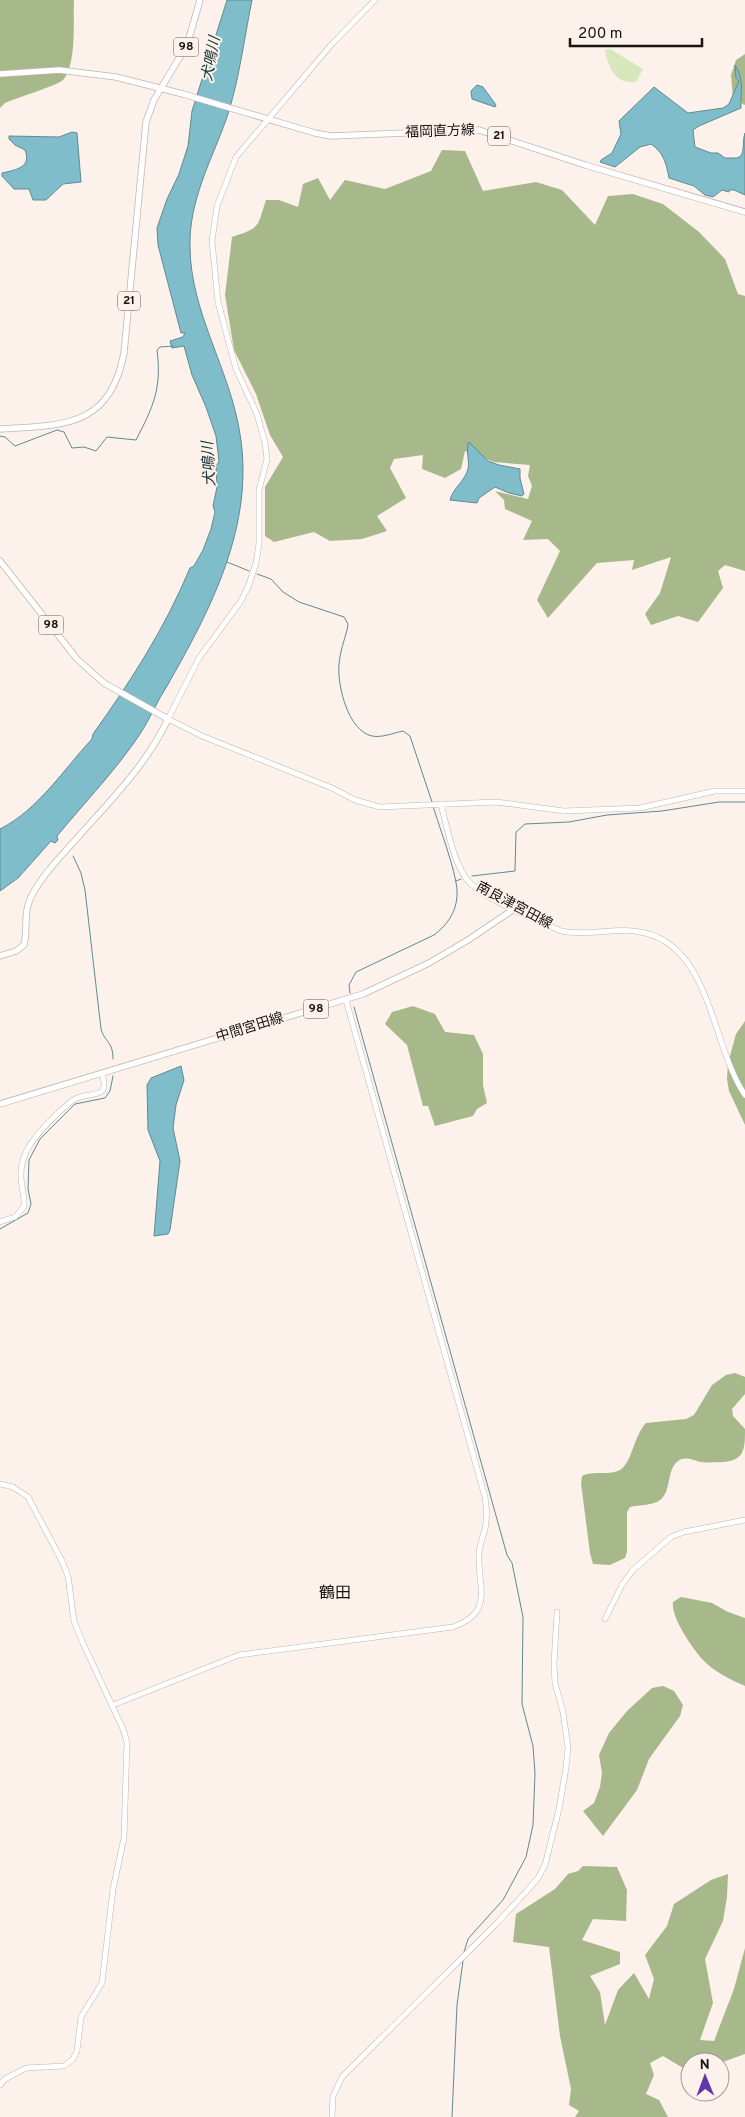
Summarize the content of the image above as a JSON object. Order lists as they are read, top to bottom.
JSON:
{
  "streets": {
    "main road": [
      "98",
      "福岡直方線",
      "21",
      "中間宮田線"
    ],
    "street": ["南良津宮田線"]
  },
  "crossings": [
    ["98", "福岡直方線"],
    ["98", "21"],
    ["福岡直方線", "21"],
    ["南良津宮田線", "中間宮田線"]
  ],
  "districts": ["鶴田"],
  "water": ["犬鳴川"],
  "scale_bar": "200 m",
  "north": "top"
}
